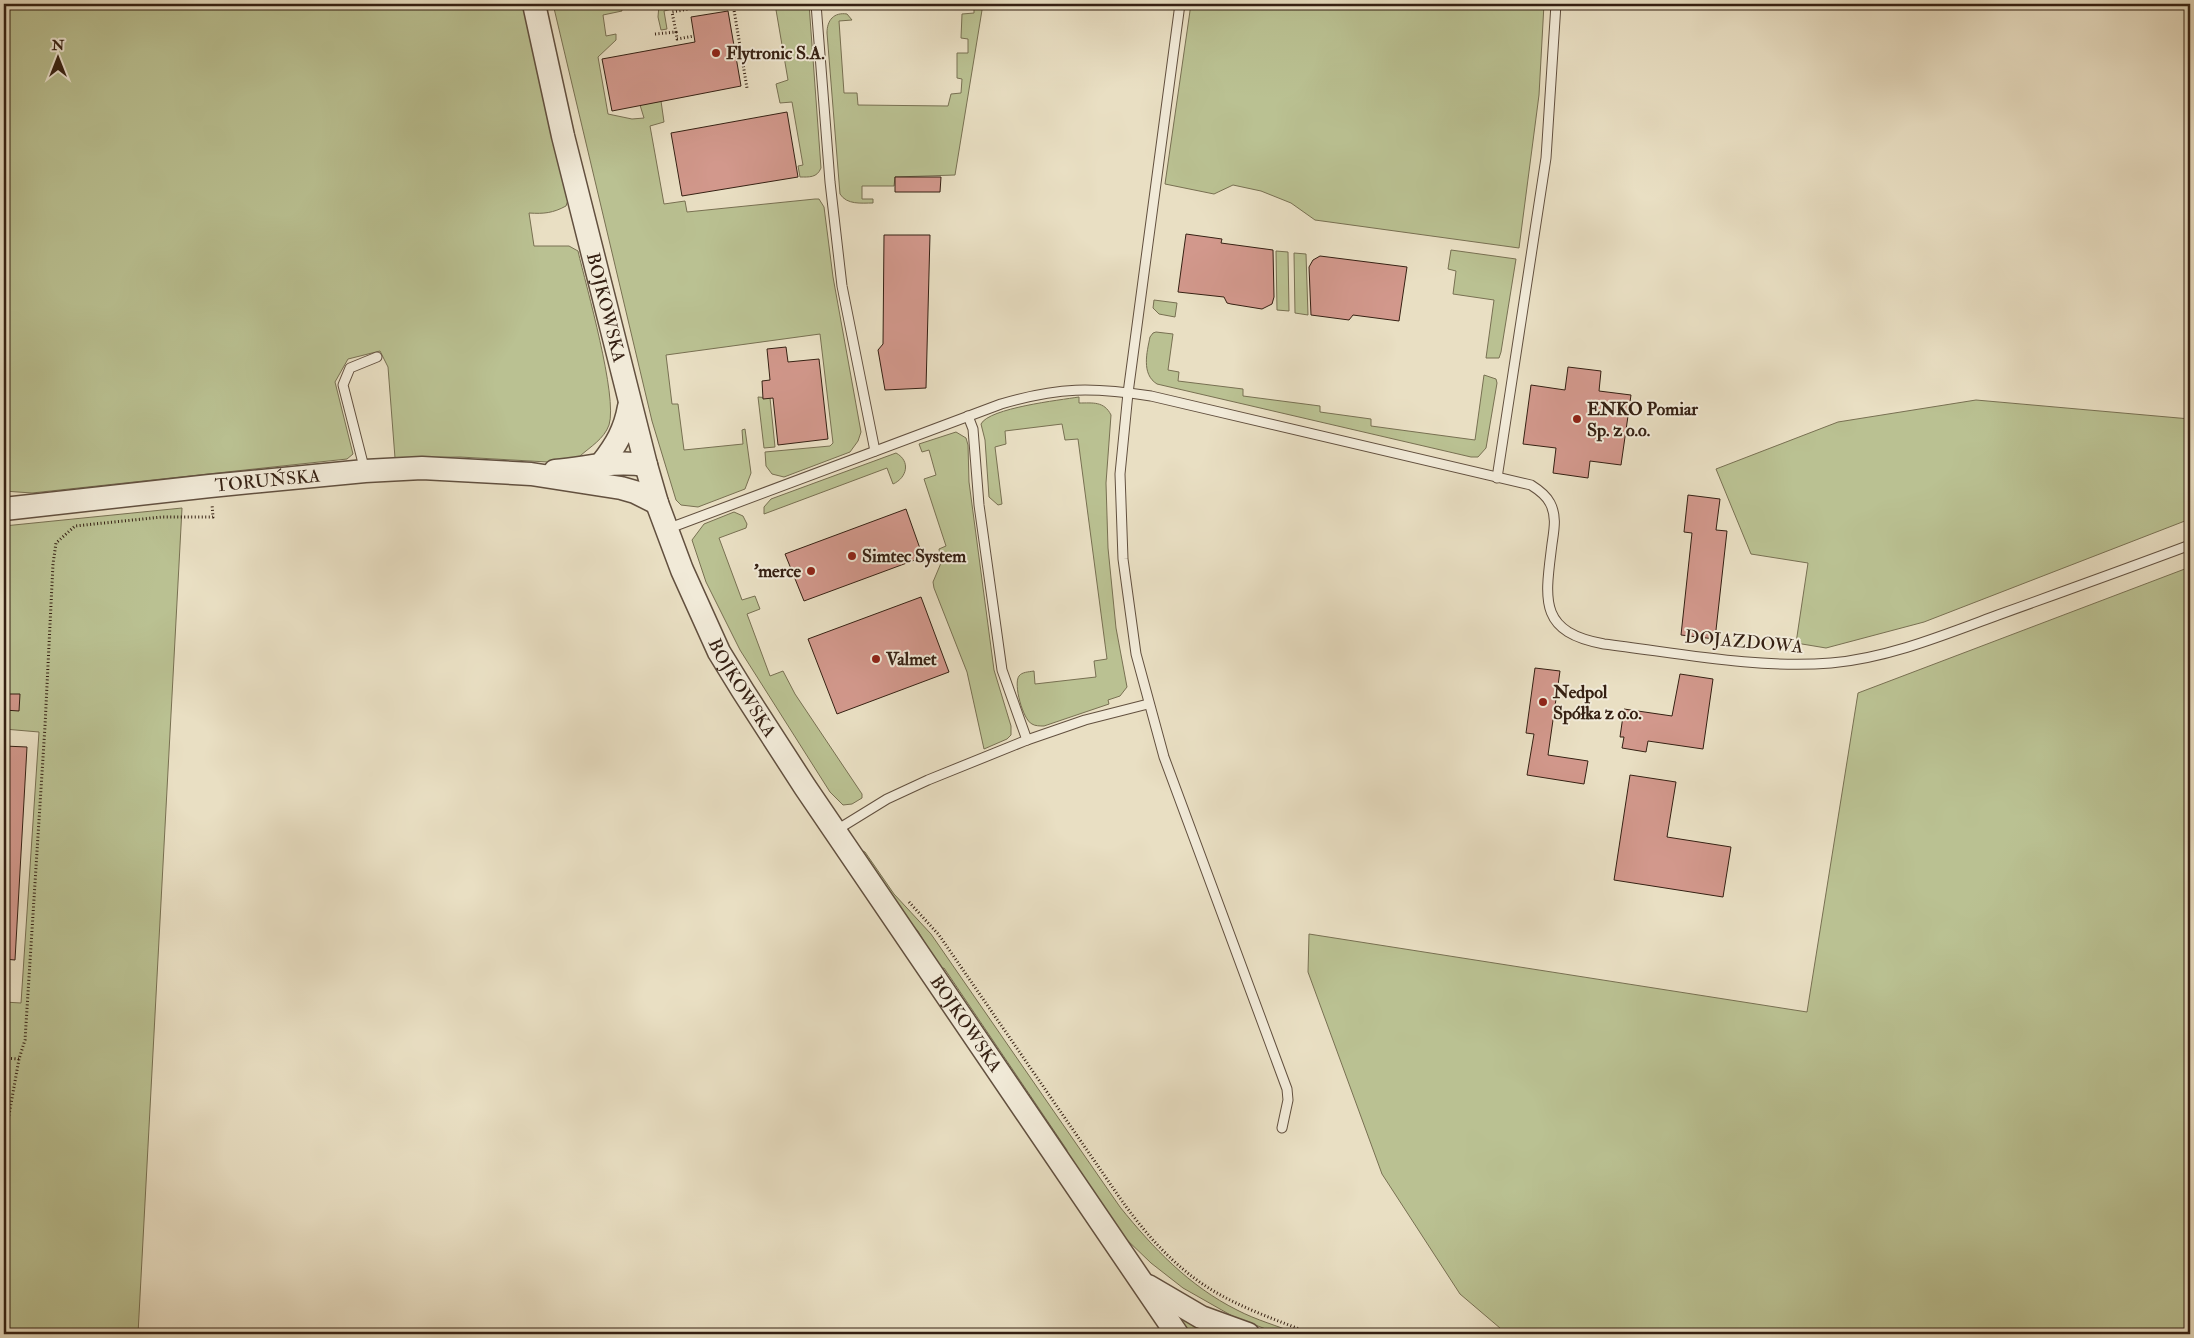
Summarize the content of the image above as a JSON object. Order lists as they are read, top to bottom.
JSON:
{
  "streets": {
    "street": ["BOJKOWSKA", "TORUŃSKA"],
    "lane": ["DOJAZDOWA"]
  },
  "crossings": [
    ["BOJKOWSKA", "TORUŃSKA"],
    ["BOJKOWSKA", "DOJAZDOWA"]
  ],
  "places": [
    "Flytronic S.A.",
    "ENKO Pomiar Sp. z o.o.",
    "Simtec System",
    "'merce",
    "Valmet",
    "Nedpol Spółka z o.o."
  ],
  "north": "top"
}
